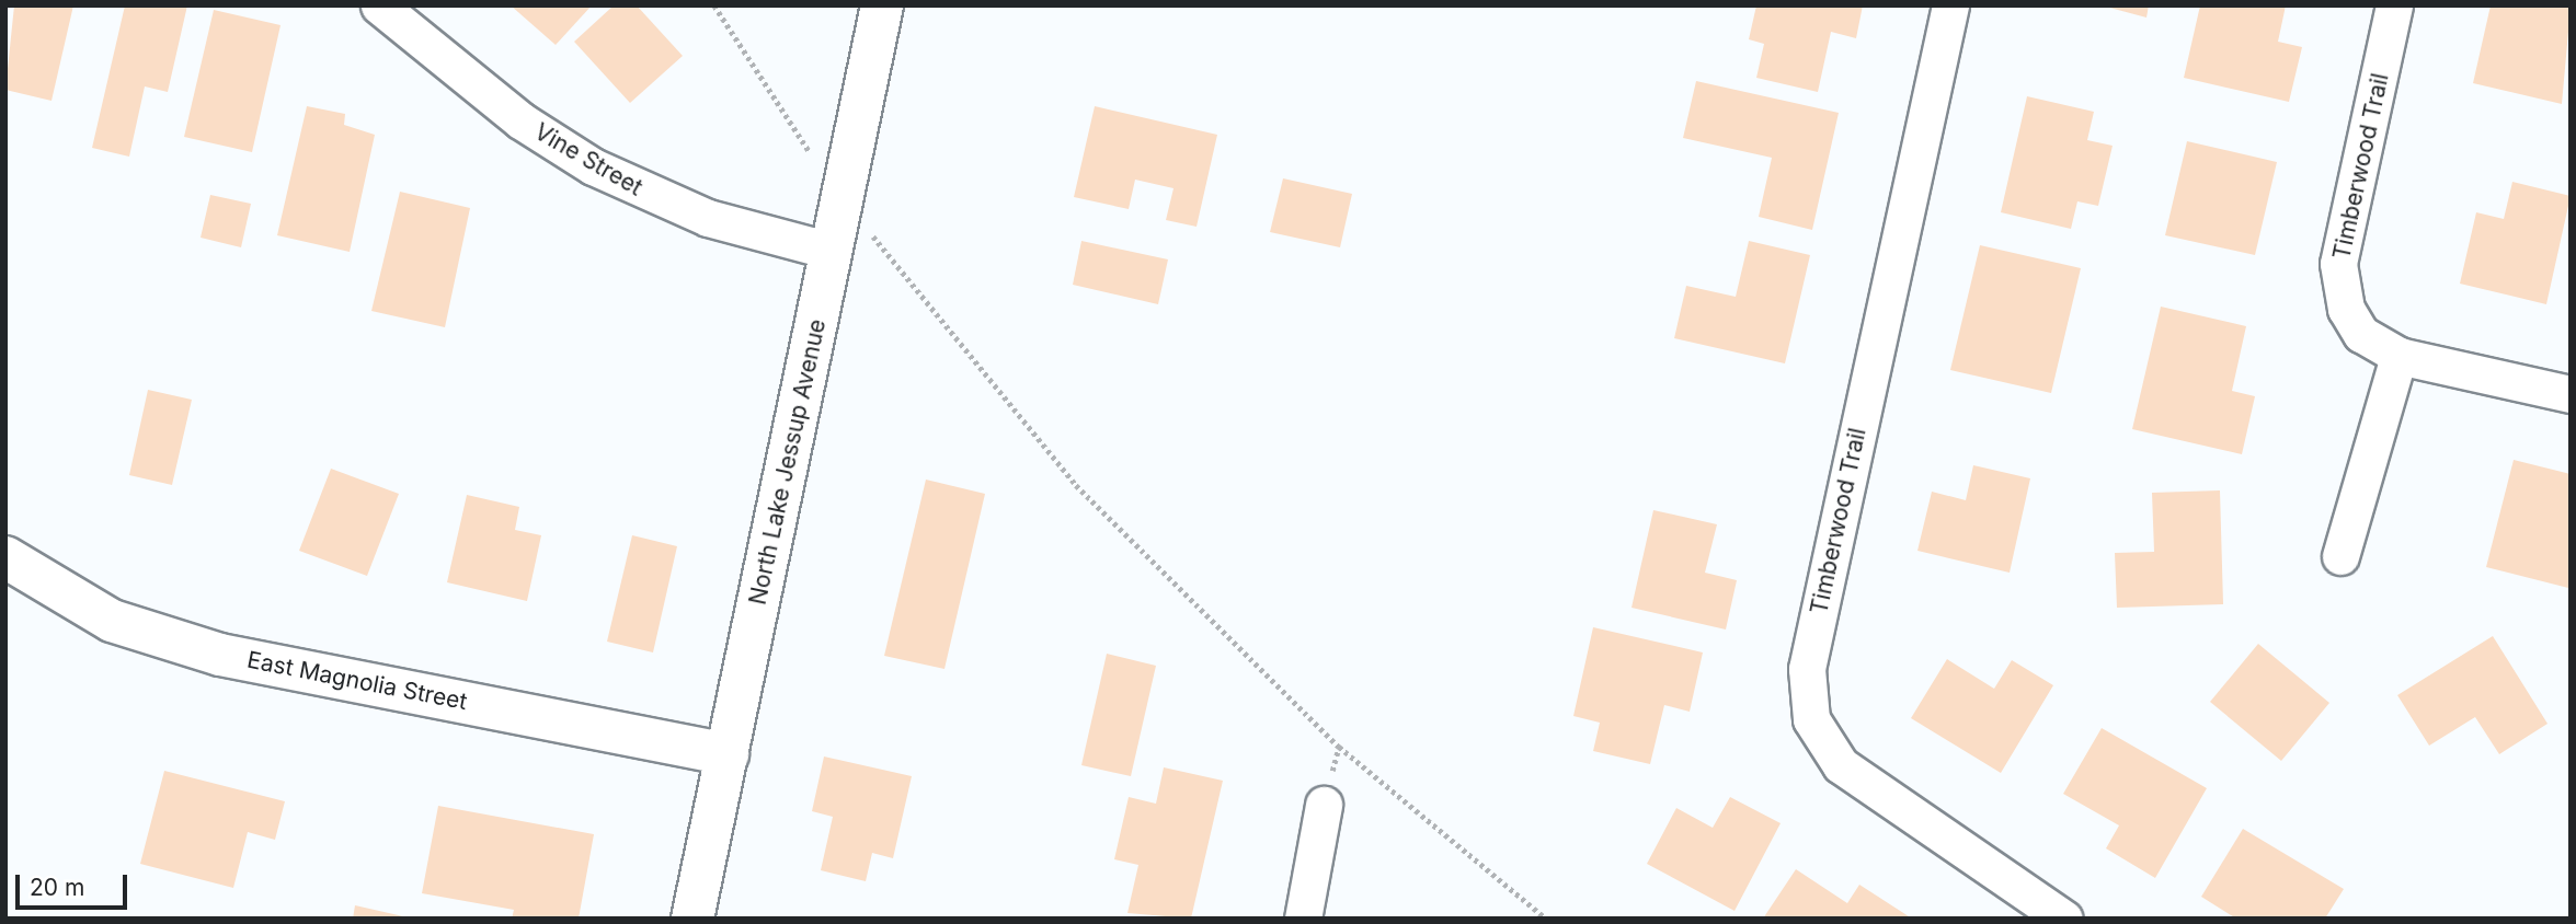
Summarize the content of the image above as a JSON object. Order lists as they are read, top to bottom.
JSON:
{
  "streets": {
    "street": [
      "Vine Street",
      "Timberwood Trail",
      "North Lake Jessup Avenue",
      "East Magnolia Street"
    ]
  },
  "crossings": [
    ["Vine Street", "North Lake Jessup Avenue"],
    ["North Lake Jessup Avenue", "East Magnolia Street"]
  ],
  "scale_bar": "20 m"
}
